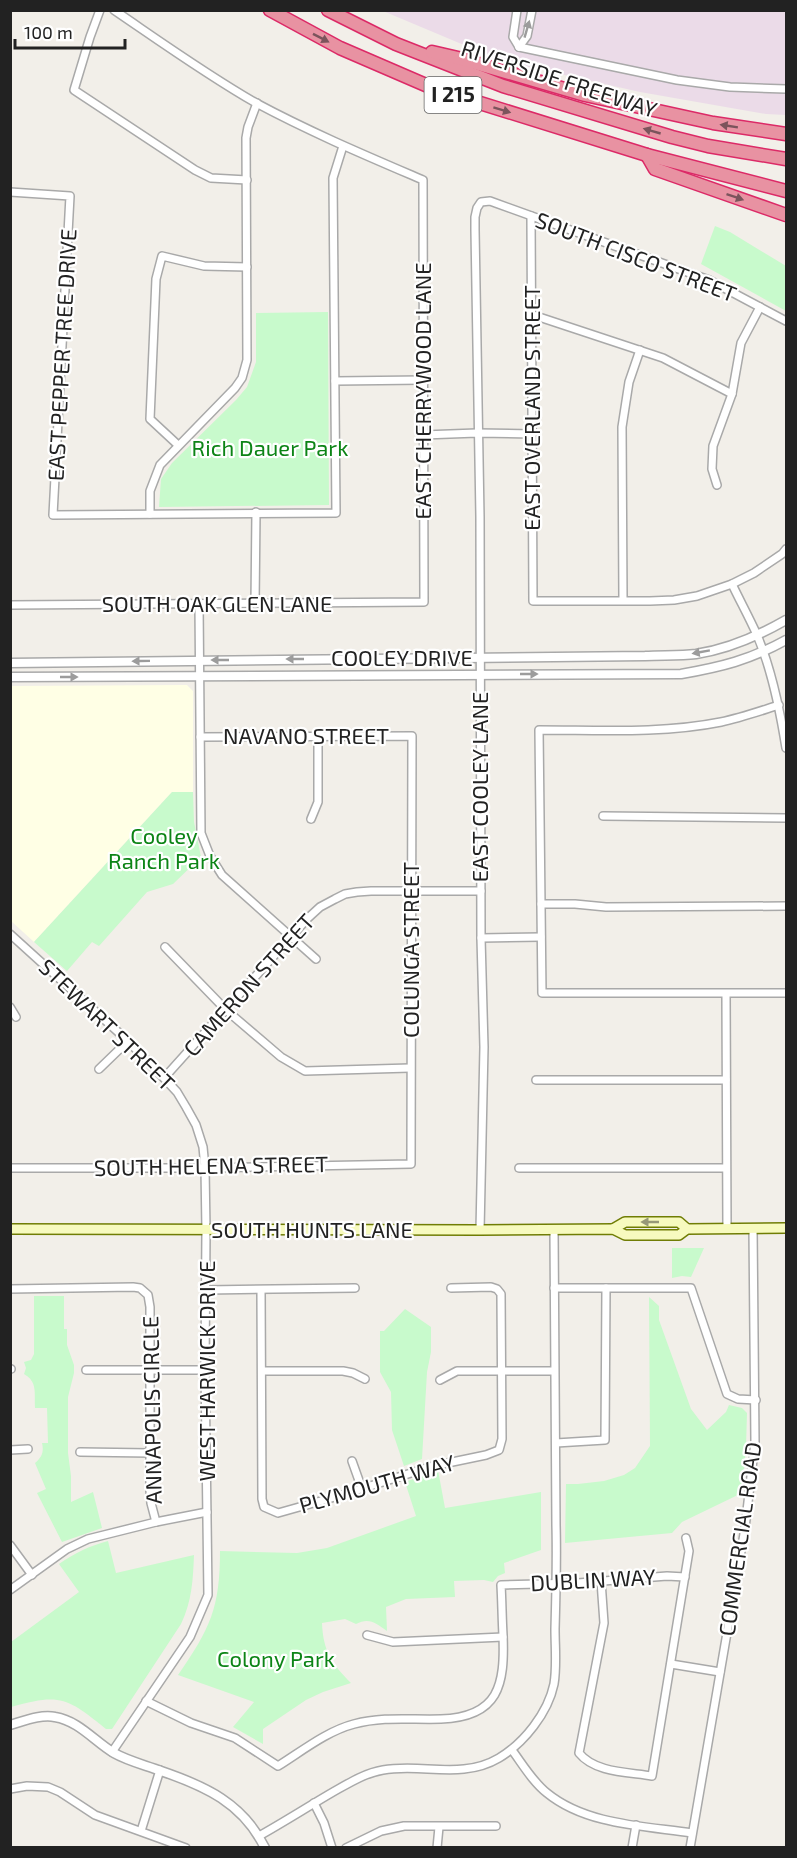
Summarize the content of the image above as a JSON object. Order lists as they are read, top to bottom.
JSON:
{
  "streets": {
    "highway": ["RIVERSIDE FREEWAY", "I 215"],
    "main road": ["SOUTH HUNTS LANE"],
    "street": [
      "SOUTH CISCO STREET",
      "EAST PEPPER TREE DRIVE",
      "EAST CHERRYWOOD LANE",
      "EAST OVERLAND STREET",
      "SOUTH OAK GLEN LANE",
      "COOLEY DRIVE",
      "NAVANO STREET",
      "EAST COOLEY LANE",
      "COLUNGA STREET",
      "CAMERON STREET",
      "STEWART STREET",
      "SOUTH HELENA STREET",
      "WEST HARWICK DRIVE",
      "ANNAPOLIS CIRCLE",
      "PLYMOUTH WAY",
      "COMMERCIAL ROAD",
      "DUBLIN WAY"
    ]
  },
  "crossings": [
    ["RIVERSIDE FREEWAY", "I 215"],
    ["SOUTH CISCO STREET", "EAST OVERLAND STREET"],
    ["SOUTH CISCO STREET", "EAST COOLEY LANE"],
    ["EAST CHERRYWOOD LANE", "SOUTH OAK GLEN LANE"],
    ["COOLEY DRIVE", "EAST COOLEY LANE"],
    ["NAVANO STREET", "COLUNGA STREET"],
    ["EAST COOLEY LANE", "CAMERON STREET"],
    ["EAST COOLEY LANE", "SOUTH HUNTS LANE"],
    ["COLUNGA STREET", "CAMERON STREET"],
    ["COLUNGA STREET", "SOUTH HELENA STREET"],
    ["CAMERON STREET", "STEWART STREET"],
    ["STEWART STREET", "SOUTH HELENA STREET"],
    ["STEWART STREET", "SOUTH HUNTS LANE"],
    ["STEWART STREET", "WEST HARWICK DRIVE"],
    ["SOUTH HUNTS LANE", "WEST HARWICK DRIVE"],
    ["SOUTH HUNTS LANE", "COMMERCIAL ROAD"],
    ["WEST HARWICK DRIVE", "ANNAPOLIS CIRCLE"]
  ],
  "parks": ["Rich Dauer Park", "Cooley Ranch Park", "Colony Park"],
  "scale_bar": "100 m"
}
